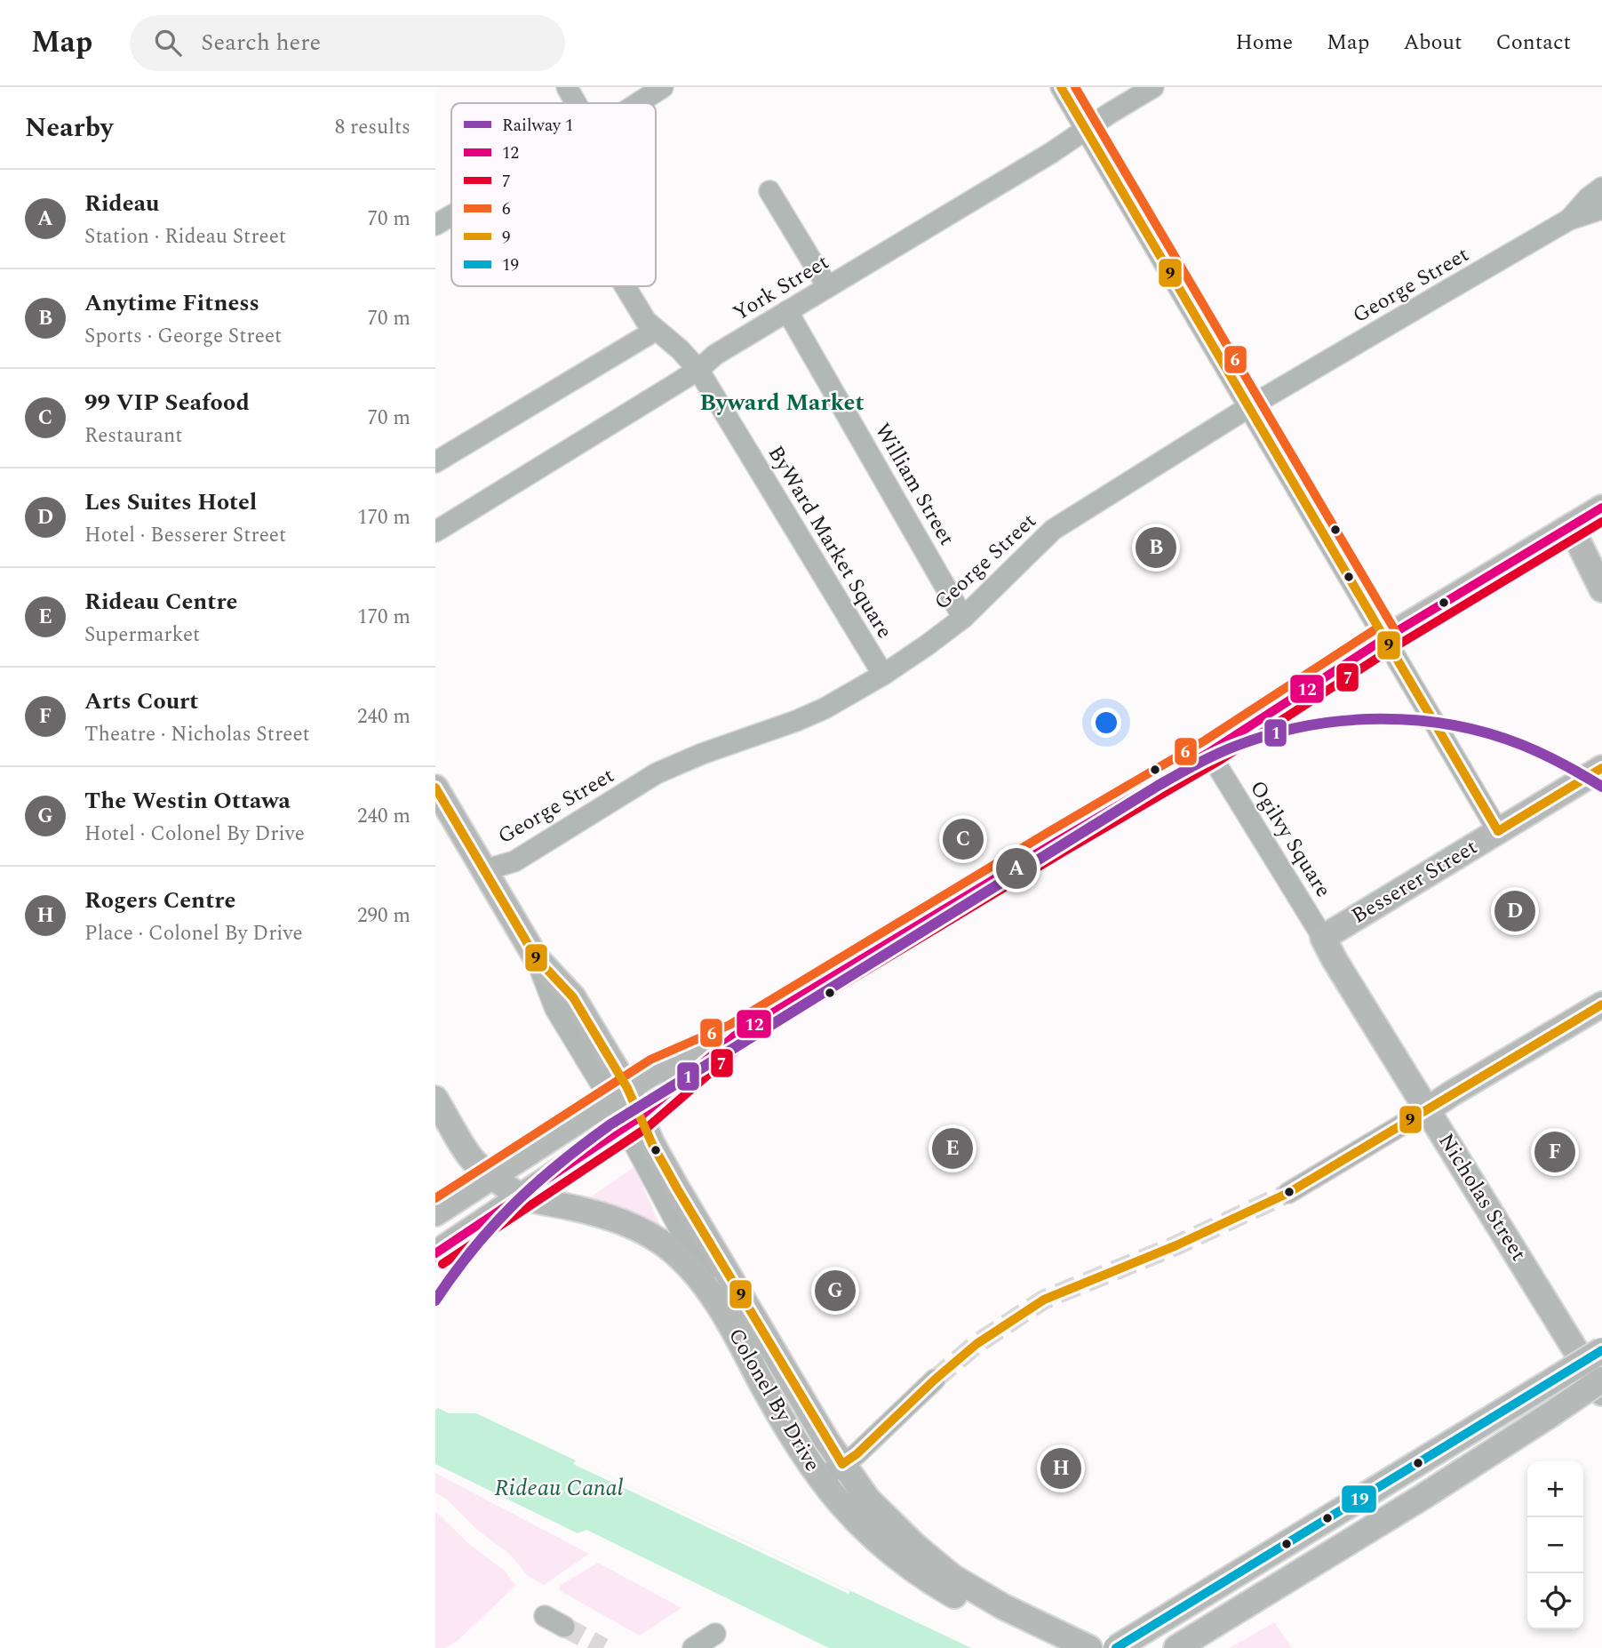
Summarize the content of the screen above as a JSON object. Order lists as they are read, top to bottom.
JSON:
{
  "streets": {
    "main road": ["Besserer Street", "Nicholas Street", "Colonel By Drive"],
    "street": [
      "George Street",
      "York Street",
      "William Street",
      "ByWard Market Square",
      "Ogilvy Square"
    ]
  },
  "crossings": [
    ["George Street", "William Street"],
    ["George Street", "ByWard Market Square"],
    ["York Street", "William Street"],
    ["York Street", "ByWard Market Square"],
    ["Ogilvy Square", "Besserer Street"],
    ["Ogilvy Square", "Nicholas Street"],
    ["Besserer Street", "Nicholas Street"]
  ],
  "districts": ["Byward Market"],
  "water": ["Rideau Canal"],
  "lines": [
    "transit line 6",
    "transit line 9",
    "transit line 12",
    "transit line 7",
    "rail line 1",
    "transit line 19"
  ],
  "legend": [
    "Railway 1",
    "12",
    "7",
    "6",
    "9",
    "19"
  ],
  "page": {
    "header": "Map",
    "search": "Search here",
    "nav": [
      "Home",
      "Map",
      "About",
      "Contact"
    ],
    "heading": ["Nearby", "8 results"],
    "list": [
      {
        "mark": "A",
        "name": "Rideau",
        "note": "Station · Rideau Street",
        "value": "70 m"
      },
      {
        "mark": "B",
        "name": "Anytime Fitness",
        "note": "Sports · George Street",
        "value": "70 m"
      },
      {
        "mark": "C",
        "name": "99 VIP Seafood",
        "note": "Restaurant",
        "value": "70 m"
      },
      {
        "mark": "D",
        "name": "Les Suites Hotel",
        "note": "Hotel · Besserer Street",
        "value": "170 m"
      },
      {
        "mark": "E",
        "name": "Rideau Centre",
        "note": "Supermarket",
        "value": "170 m"
      },
      {
        "mark": "F",
        "name": "Arts Court",
        "note": "Theatre · Nicholas Street",
        "value": "240 m"
      },
      {
        "mark": "G",
        "name": "The Westin Ottawa",
        "note": "Hotel · Colonel By Drive",
        "value": "240 m"
      },
      {
        "mark": "H",
        "name": "Rogers Centre",
        "note": "Place · Colonel By Drive",
        "value": "290 m"
      }
    ],
    "pins": [
      "B",
      "C",
      "A",
      "D",
      "E",
      "F",
      "G",
      "H"
    ],
    "map_buttons": ["+", "−"]
  }
}
